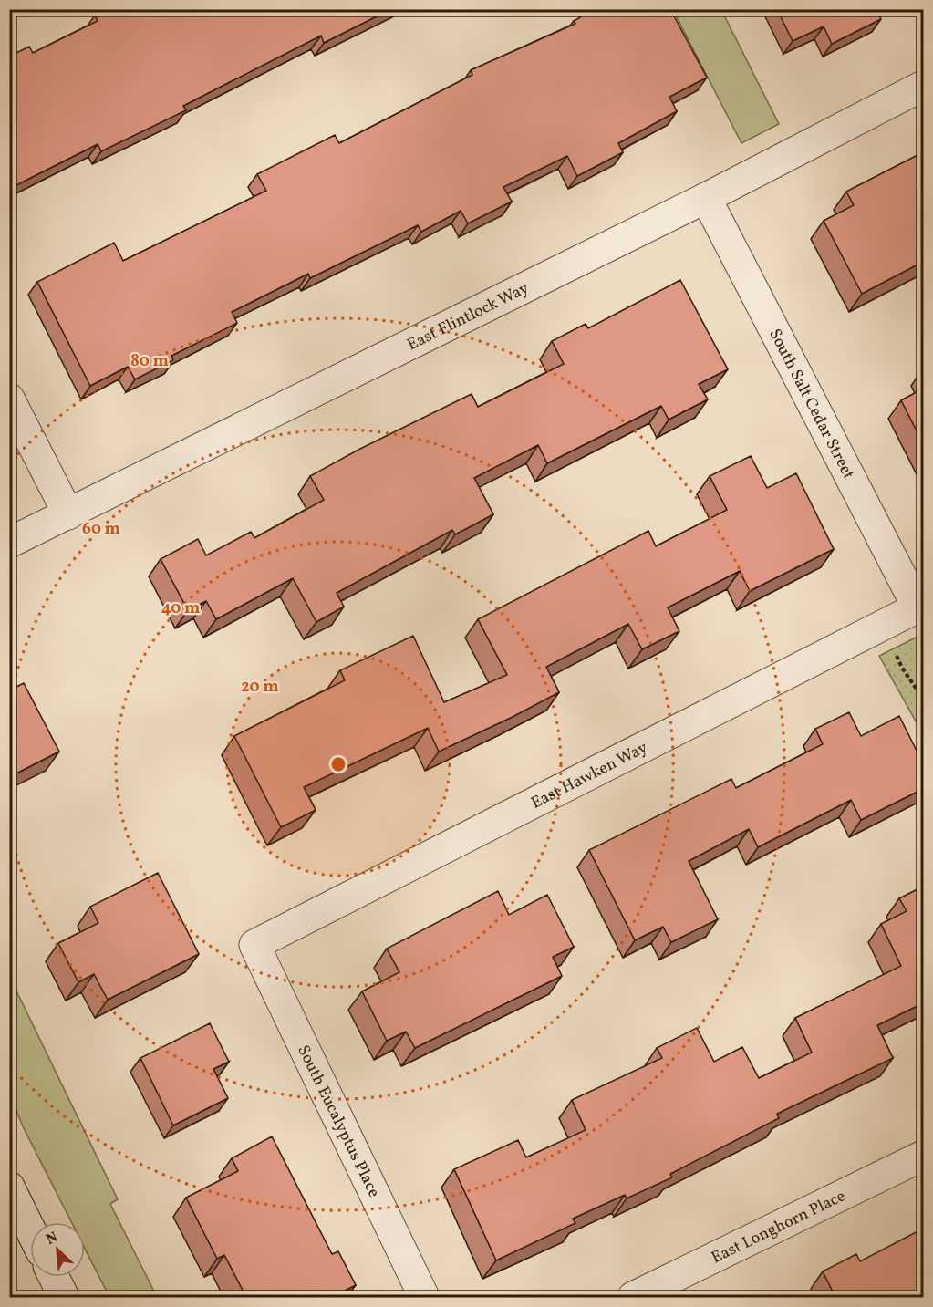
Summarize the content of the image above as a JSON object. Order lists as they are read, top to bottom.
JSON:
{
  "streets": {
    "street": [
      "East Flintlock Way",
      "South Salt Cedar Street",
      "East Hawken Way",
      "South Eucalyptus Place",
      "East Longhorn Place"
    ]
  },
  "crossings": [
    ["East Flintlock Way", "South Salt Cedar Street"],
    ["South Salt Cedar Street", "East Hawken Way"],
    ["East Hawken Way", "South Eucalyptus Place"]
  ],
  "north": "top left",
  "rings": [
    "80 m",
    "60 m",
    "40 m",
    "20 m"
  ]
}
